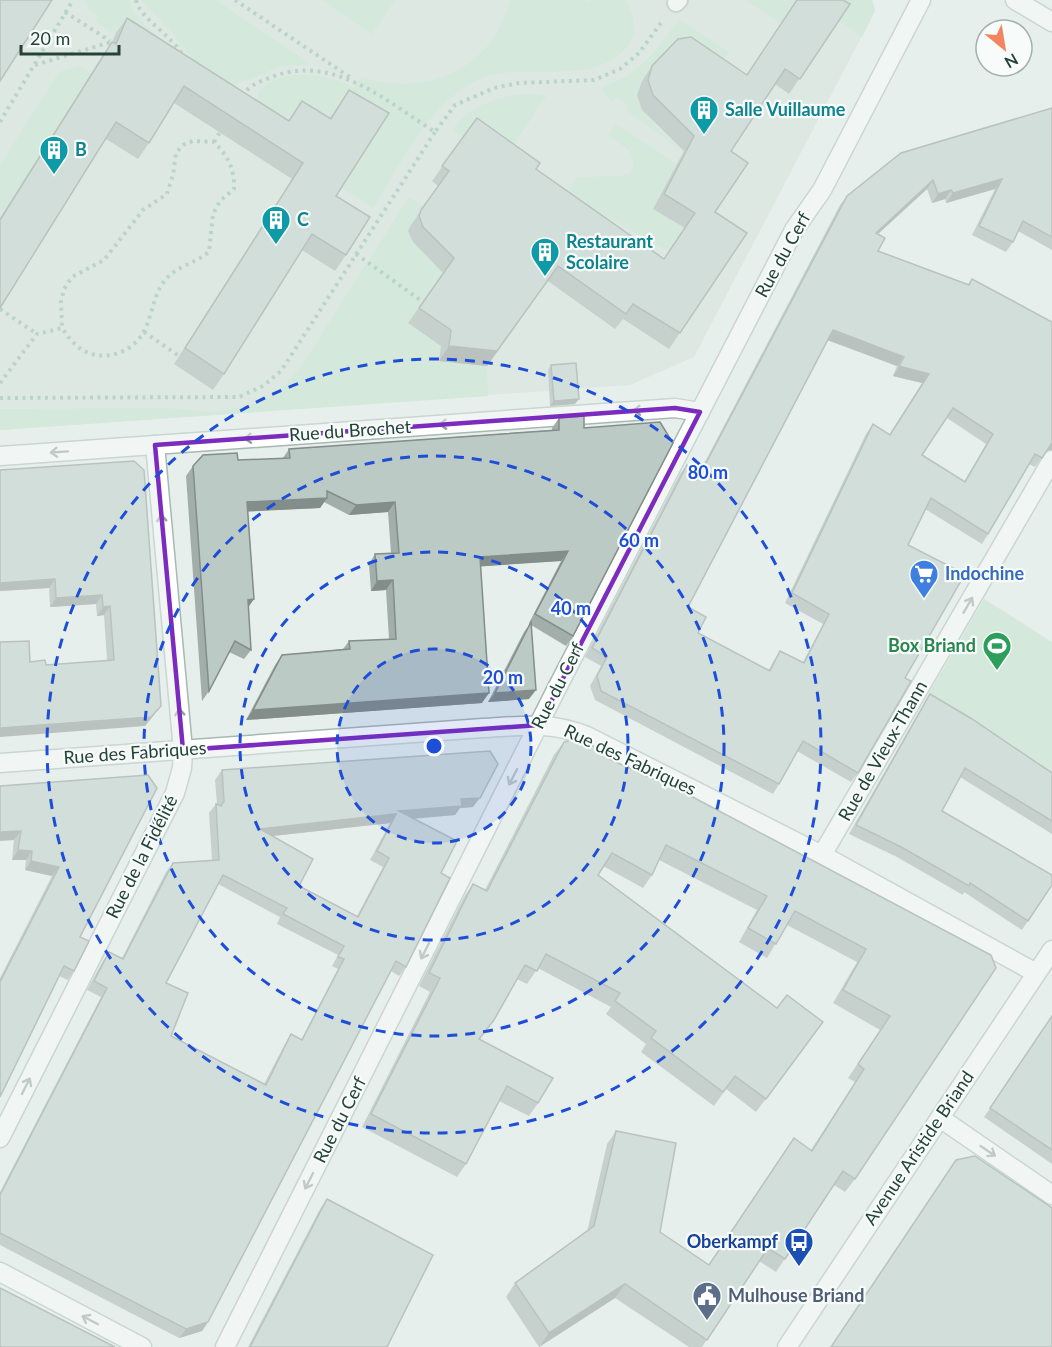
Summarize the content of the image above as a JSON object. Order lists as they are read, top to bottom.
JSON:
{
  "streets": {
    "street": [
      "Rue du Cerf",
      "Rue du Brochet",
      "Rue de Vieux-Thann",
      "Rue des Fabriques",
      "Rue de la Fidélité",
      "Avenue Aristide Briand"
    ]
  },
  "crossings": [
    ["Rue du Cerf", "Rue du Brochet"],
    ["Rue du Cerf", "Rue des Fabriques"],
    ["Rue du Brochet", "Rue de la Fidélité"],
    ["Rue de Vieux-Thann", "Rue des Fabriques"],
    ["Rue des Fabriques", "Rue de la Fidélité"],
    ["Rue des Fabriques", "Avenue Aristide Briand"]
  ],
  "one_way": [
    "Rue du Cerf",
    "Rue du Brochet",
    "Rue de Vieux-Thann",
    "Rue de la Fidélité"
  ],
  "places": {
    "building": [
      "Salle Vuillaume",
      "B",
      "C",
      "Restaurant Scolaire"
    ],
    "supermarket": ["Indochine"],
    "sports": ["Box Briand"],
    "bus stop": ["Oberkampf"],
    "public building": ["Mulhouse Briand"]
  },
  "scale_bar": "20 m",
  "north": "bottom right",
  "rings": [
    "80 m",
    "60 m",
    "40 m",
    "20 m"
  ]
}
